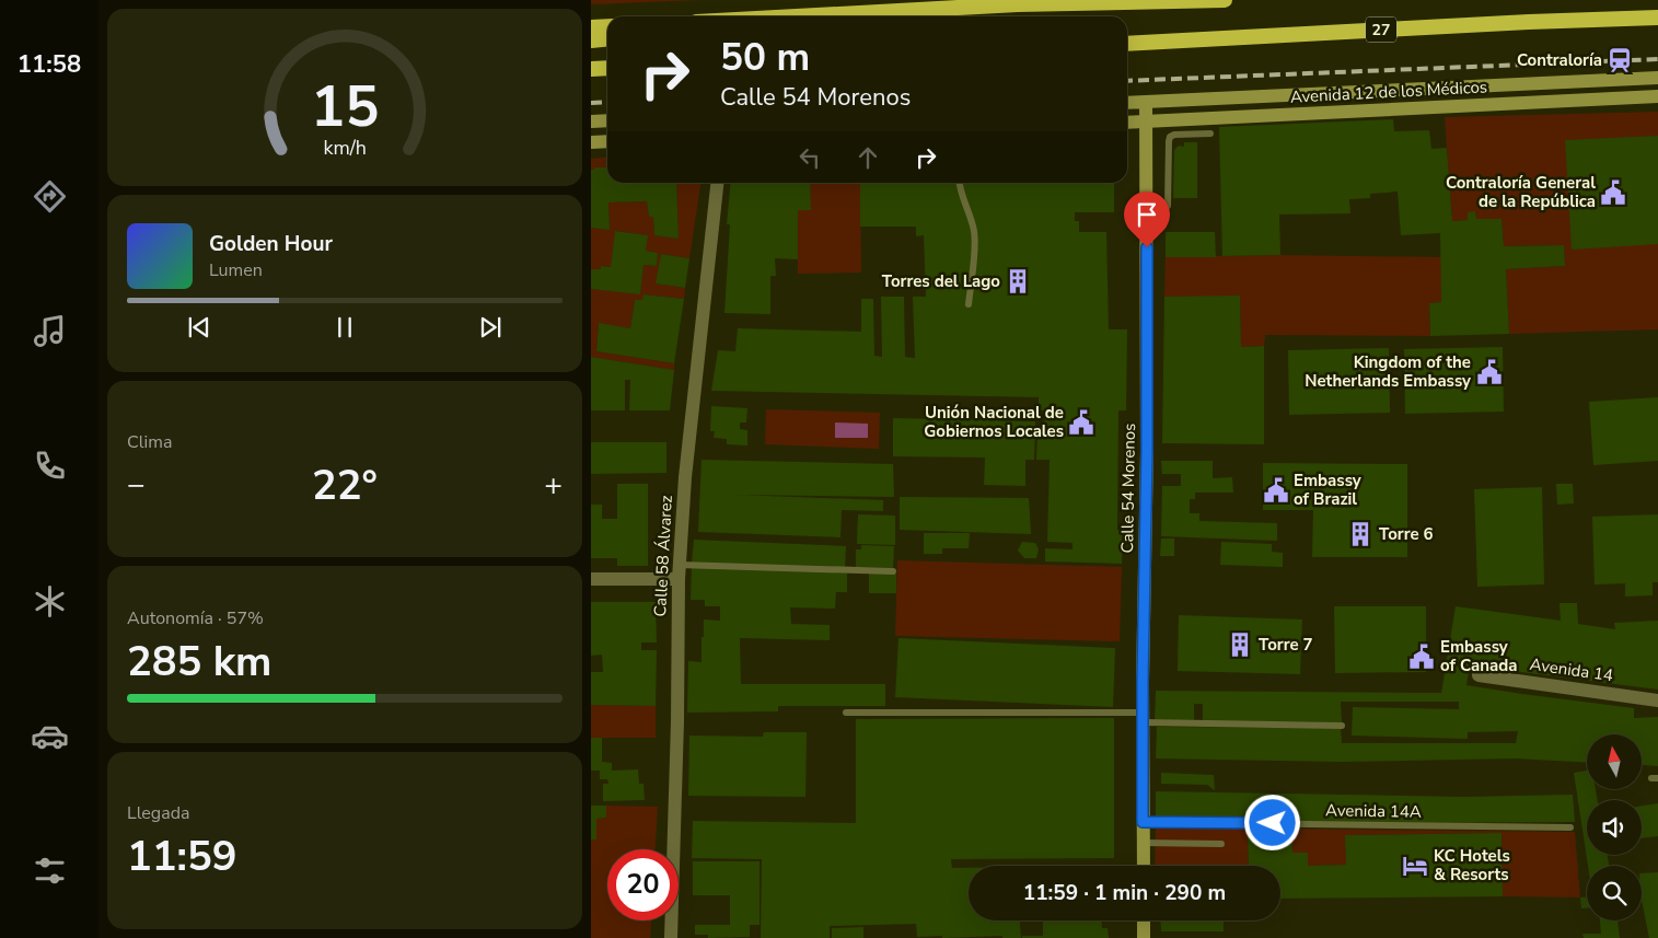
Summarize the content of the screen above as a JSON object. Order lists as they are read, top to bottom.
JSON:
{
  "streets": {
    "highway": ["27"],
    "main road": ["Avenida 12 de los Médicos", "Calle 54 Morenos"],
    "street": ["Calle 58 Álvarez", "Avenida 14"],
    "lane": ["Avenida 14A"]
  },
  "crossings": [
    ["Avenida 12 de los Médicos", "Calle 54 Morenos"],
    ["Calle 54 Morenos", "Avenida 14A"]
  ],
  "places": {
    "station": ["Contraloría"],
    "public building": [
      "Contraloría General de la República",
      "Kingdom of the Netherlands Embassy",
      "Unión Nacional de Gobiernos Locales",
      "Embassy of Brazil",
      "Embassy of Canada"
    ],
    "building": ["Torres del Lago", "Torre 6", "Torre 7"],
    "hotel": ["KC Hotels & Resorts"]
  },
  "north": "top",
  "page": {
    "tabs": "11:58",
    "turn": ["50 m", "Calle 54 Morenos"],
    "song": ["Golden Hour", "Lumen"],
    "tile": [
      "Clima",
      ["Autonomía · 57%", "285 km"],
      ["Llegada", "11:59"]
    ],
    "heat": ["−", "22°", "+"],
    "limit": "20",
    "trip": "11:59 · 1 min · 290 m",
    "gauge": ["15", "km/h"]
  }
}
